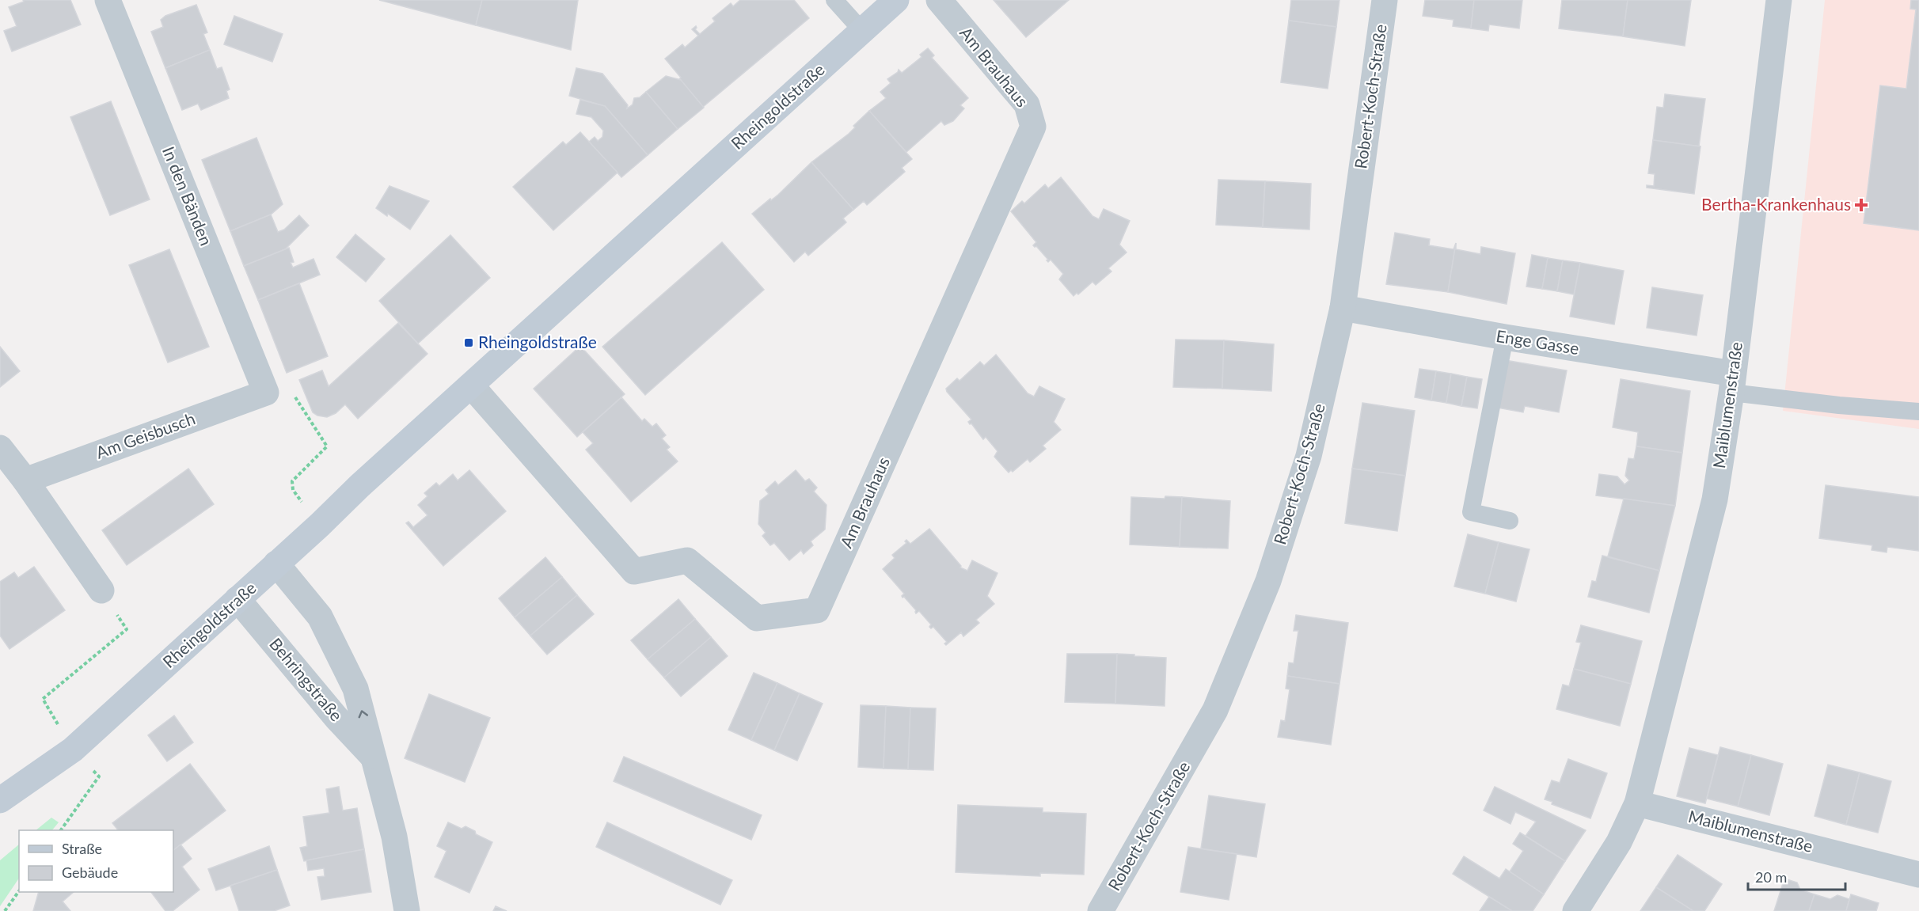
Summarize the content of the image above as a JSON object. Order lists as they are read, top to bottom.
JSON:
{
  "streets": {
    "street": [
      "Am Brauhaus",
      "Robert-Koch-Straße",
      "Rheingoldstraße",
      "In den Bänden",
      "Enge Gasse",
      "Maiblumenstraße",
      "Am Geisbusch",
      "Behringstraße"
    ]
  },
  "crossings": [
    ["Am Brauhaus", "Rheingoldstraße"],
    ["Robert-Koch-Straße", "Enge Gasse"],
    ["Rheingoldstraße", "Behringstraße"],
    ["In den Bänden", "Am Geisbusch"],
    ["Enge Gasse", "Maiblumenstraße"]
  ],
  "places": {
    "health": ["Bertha-Krankenhaus"],
    "transit": ["Rheingoldstraße"]
  },
  "legend": ["Straße", "Gebäude"],
  "scale_bar": "20 m"
}
